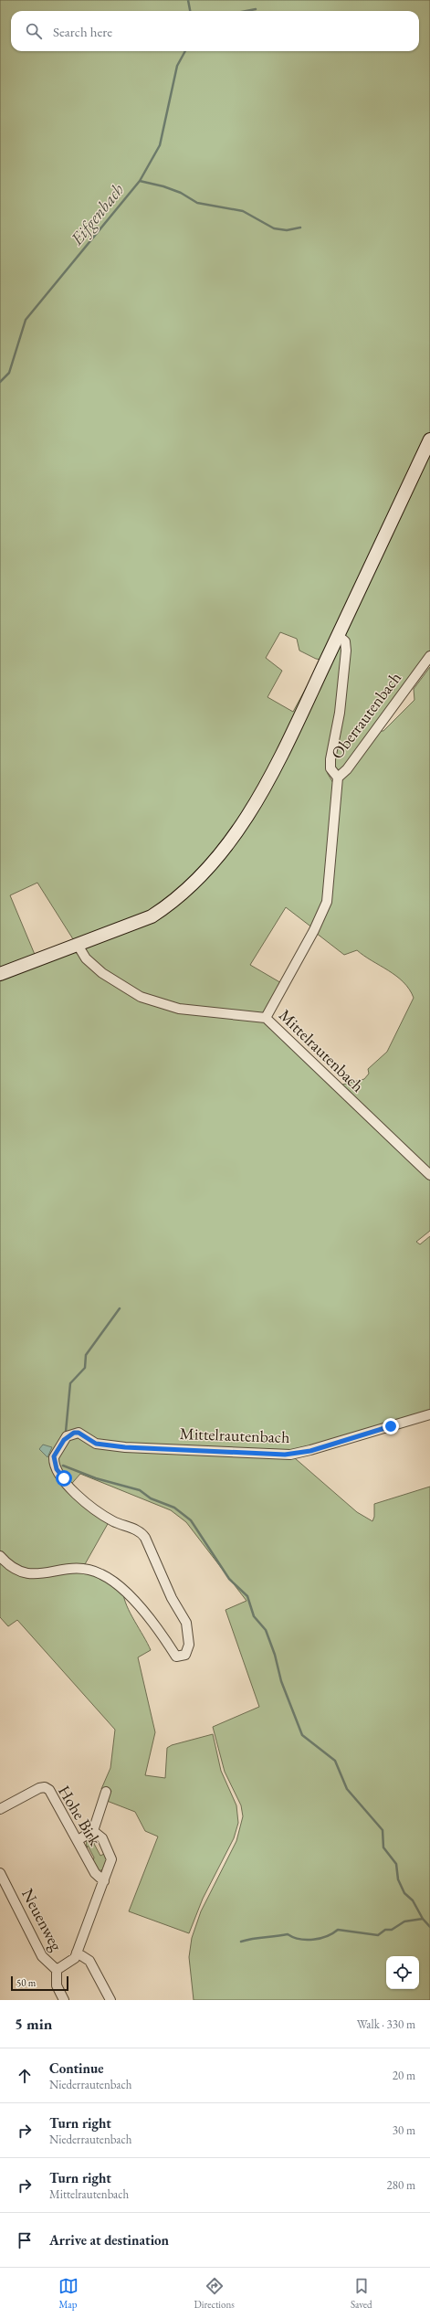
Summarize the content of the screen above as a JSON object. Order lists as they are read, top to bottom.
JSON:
{
  "streets": {
    "street": [
      "Oberrautenbach",
      "Mittelrautenbach",
      "Hohe Birk",
      "Neuenweg"
    ]
  },
  "water": ["Eifgenbach"],
  "scale_bar": "50 m",
  "page": {
    "search": "Search here",
    "scale": "50 m",
    "heading": ["5 min", "Walk · 330 m"],
    "list": [
      ["Continue", "Niederrautenbach", "20 m"],
      ["Turn right", "Niederrautenbach", "30 m"],
      ["Turn right", "Mittelrautenbach", "280 m"],
      "Arrive at destination"
    ],
    "nav": ["Map", "Directions", "Saved"]
  }
}
